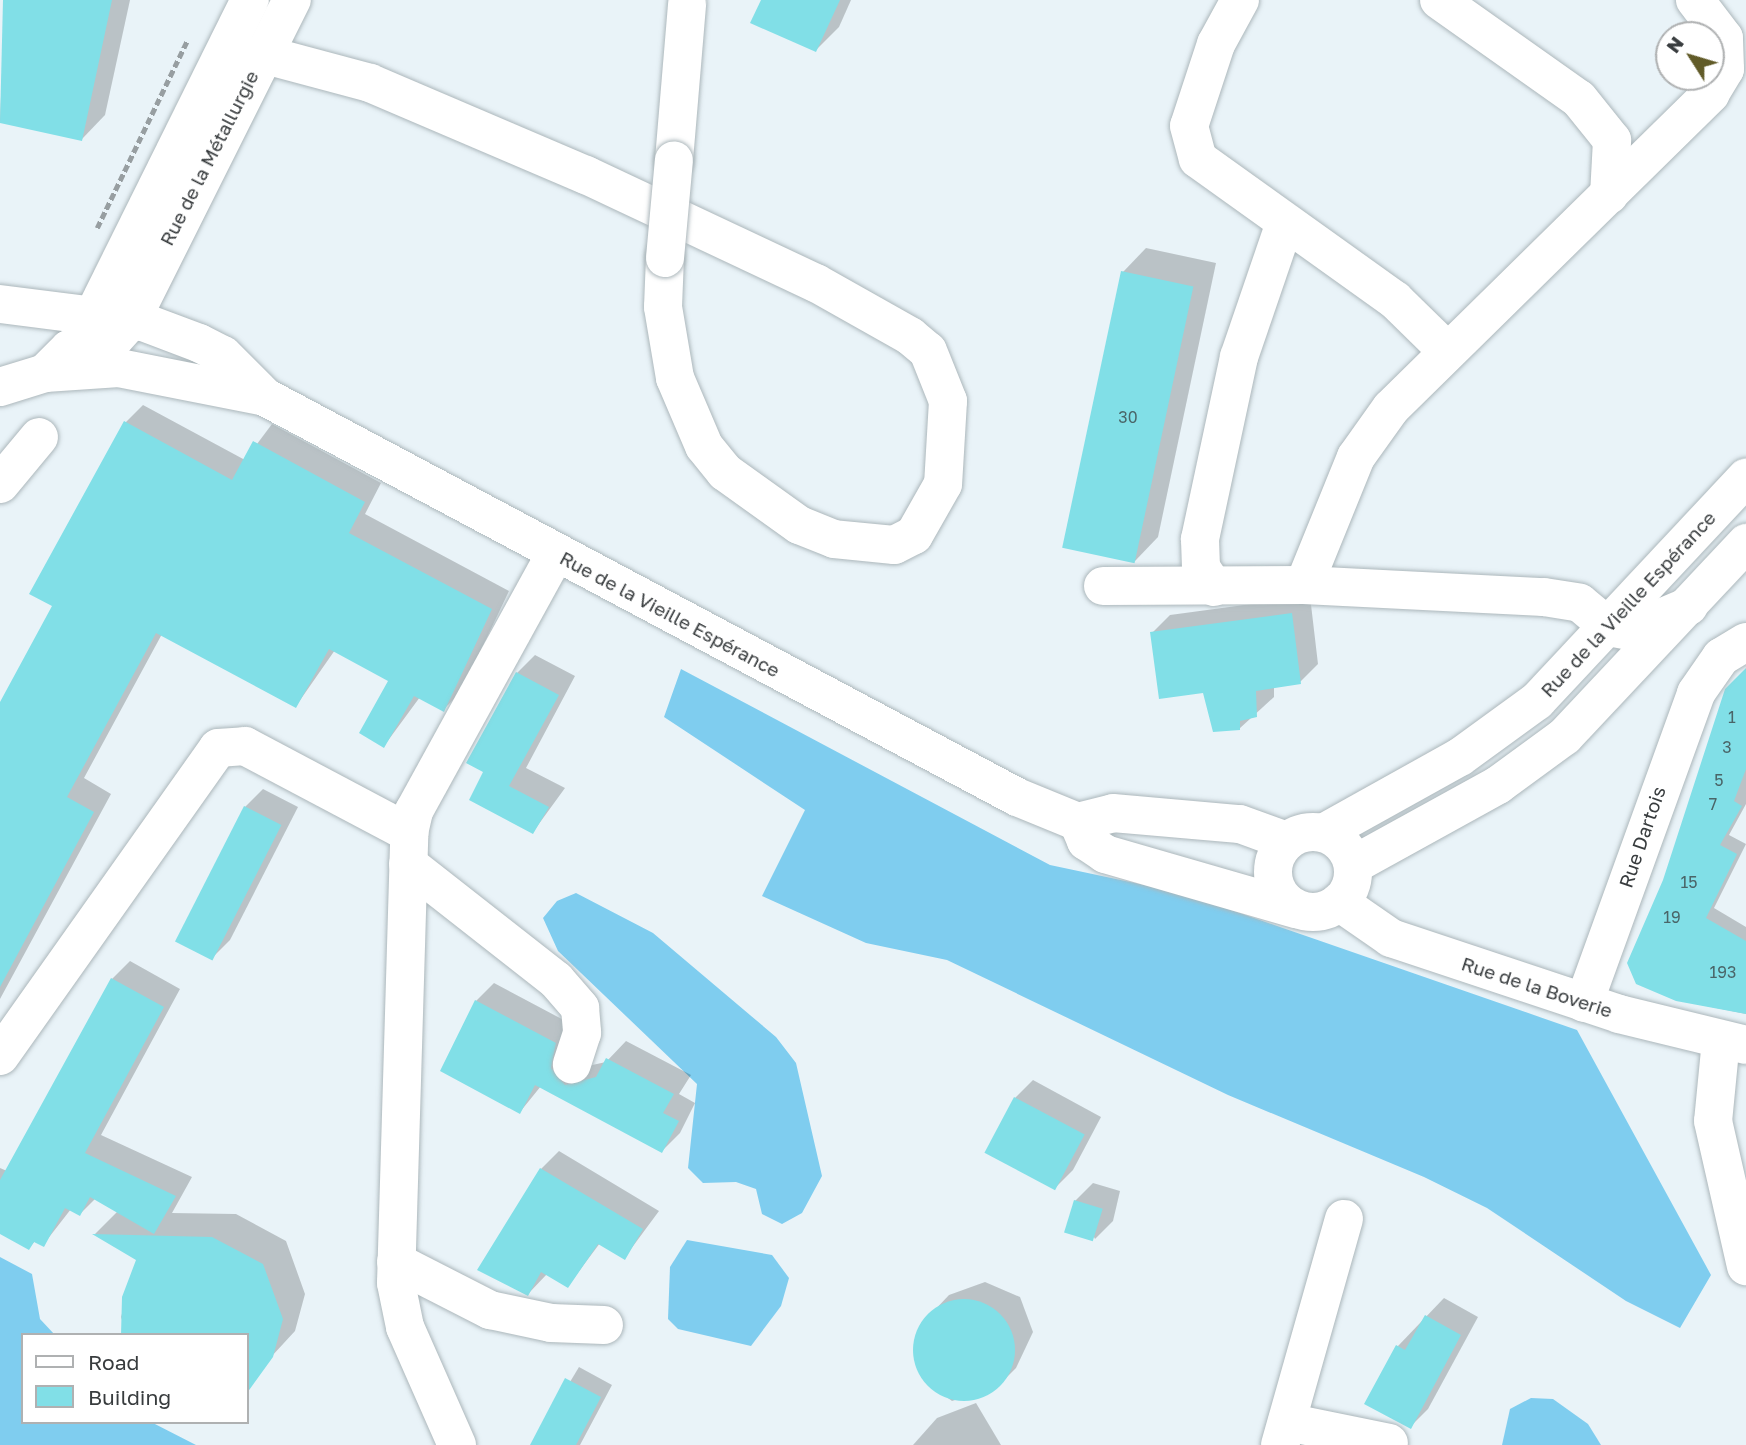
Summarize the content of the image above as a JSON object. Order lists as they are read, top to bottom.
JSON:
{
  "streets": {
    "street": [
      "Rue de la Métallurgie",
      "Rue de la Vieille Espérance",
      "Rue Dartois",
      "Rue de la Boverie"
    ]
  },
  "crossings": [
    ["Rue de la Métallurgie", "Rue de la Vieille Espérance"],
    ["Rue de la Vieille Espérance", "Rue de la Boverie"],
    ["Rue Dartois", "Rue de la Boverie"]
  ],
  "house_numbers": [
    "30",
    "1",
    "3",
    "5",
    "7",
    "15",
    "19",
    "193"
  ],
  "legend": ["Road", "Building"],
  "north": "top left"
}
